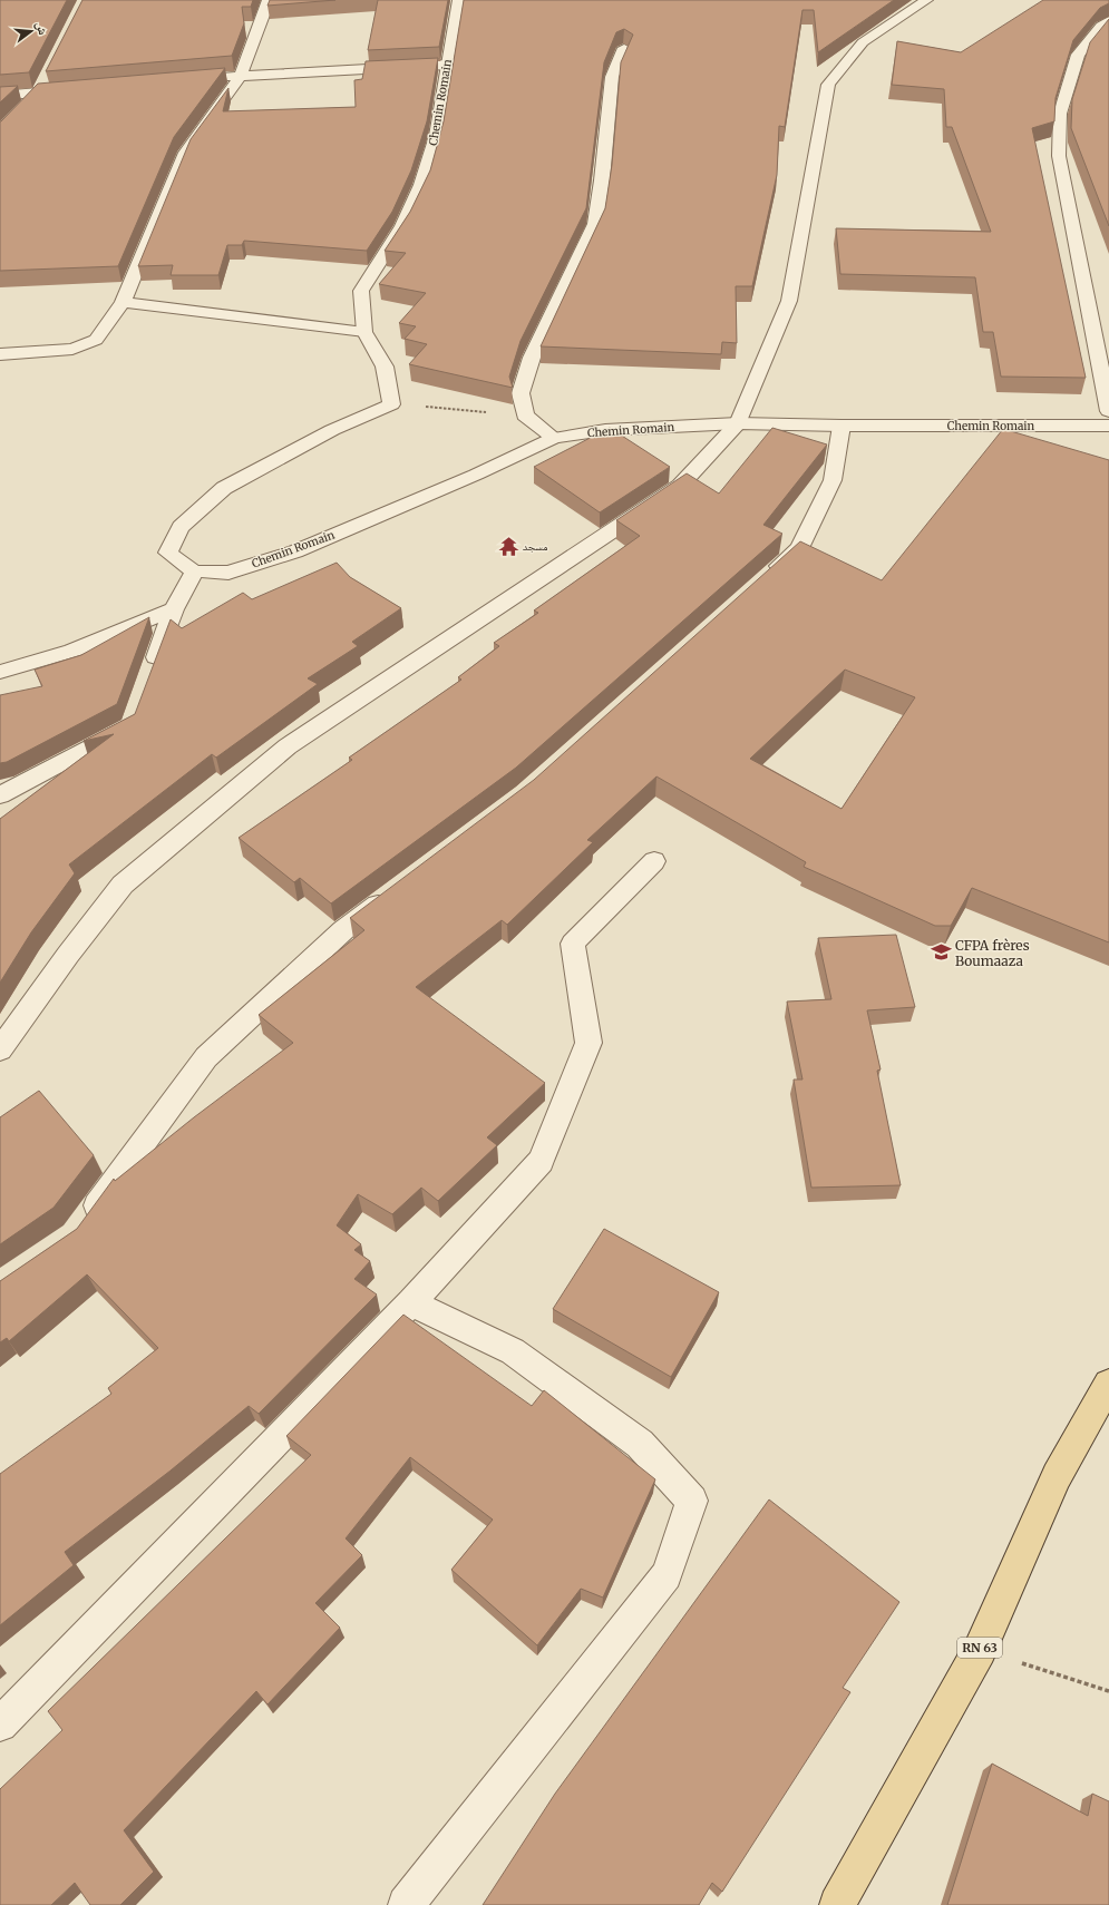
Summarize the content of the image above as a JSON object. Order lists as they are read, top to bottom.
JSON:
{
  "streets": {
    "main road": ["RN 63"],
    "street": ["Chemin Romain"]
  },
  "places": {
    "temple": ["مسجد"],
    "school or university": ["CFPA frères Boumaaza"]
  },
  "north": "right"
}
